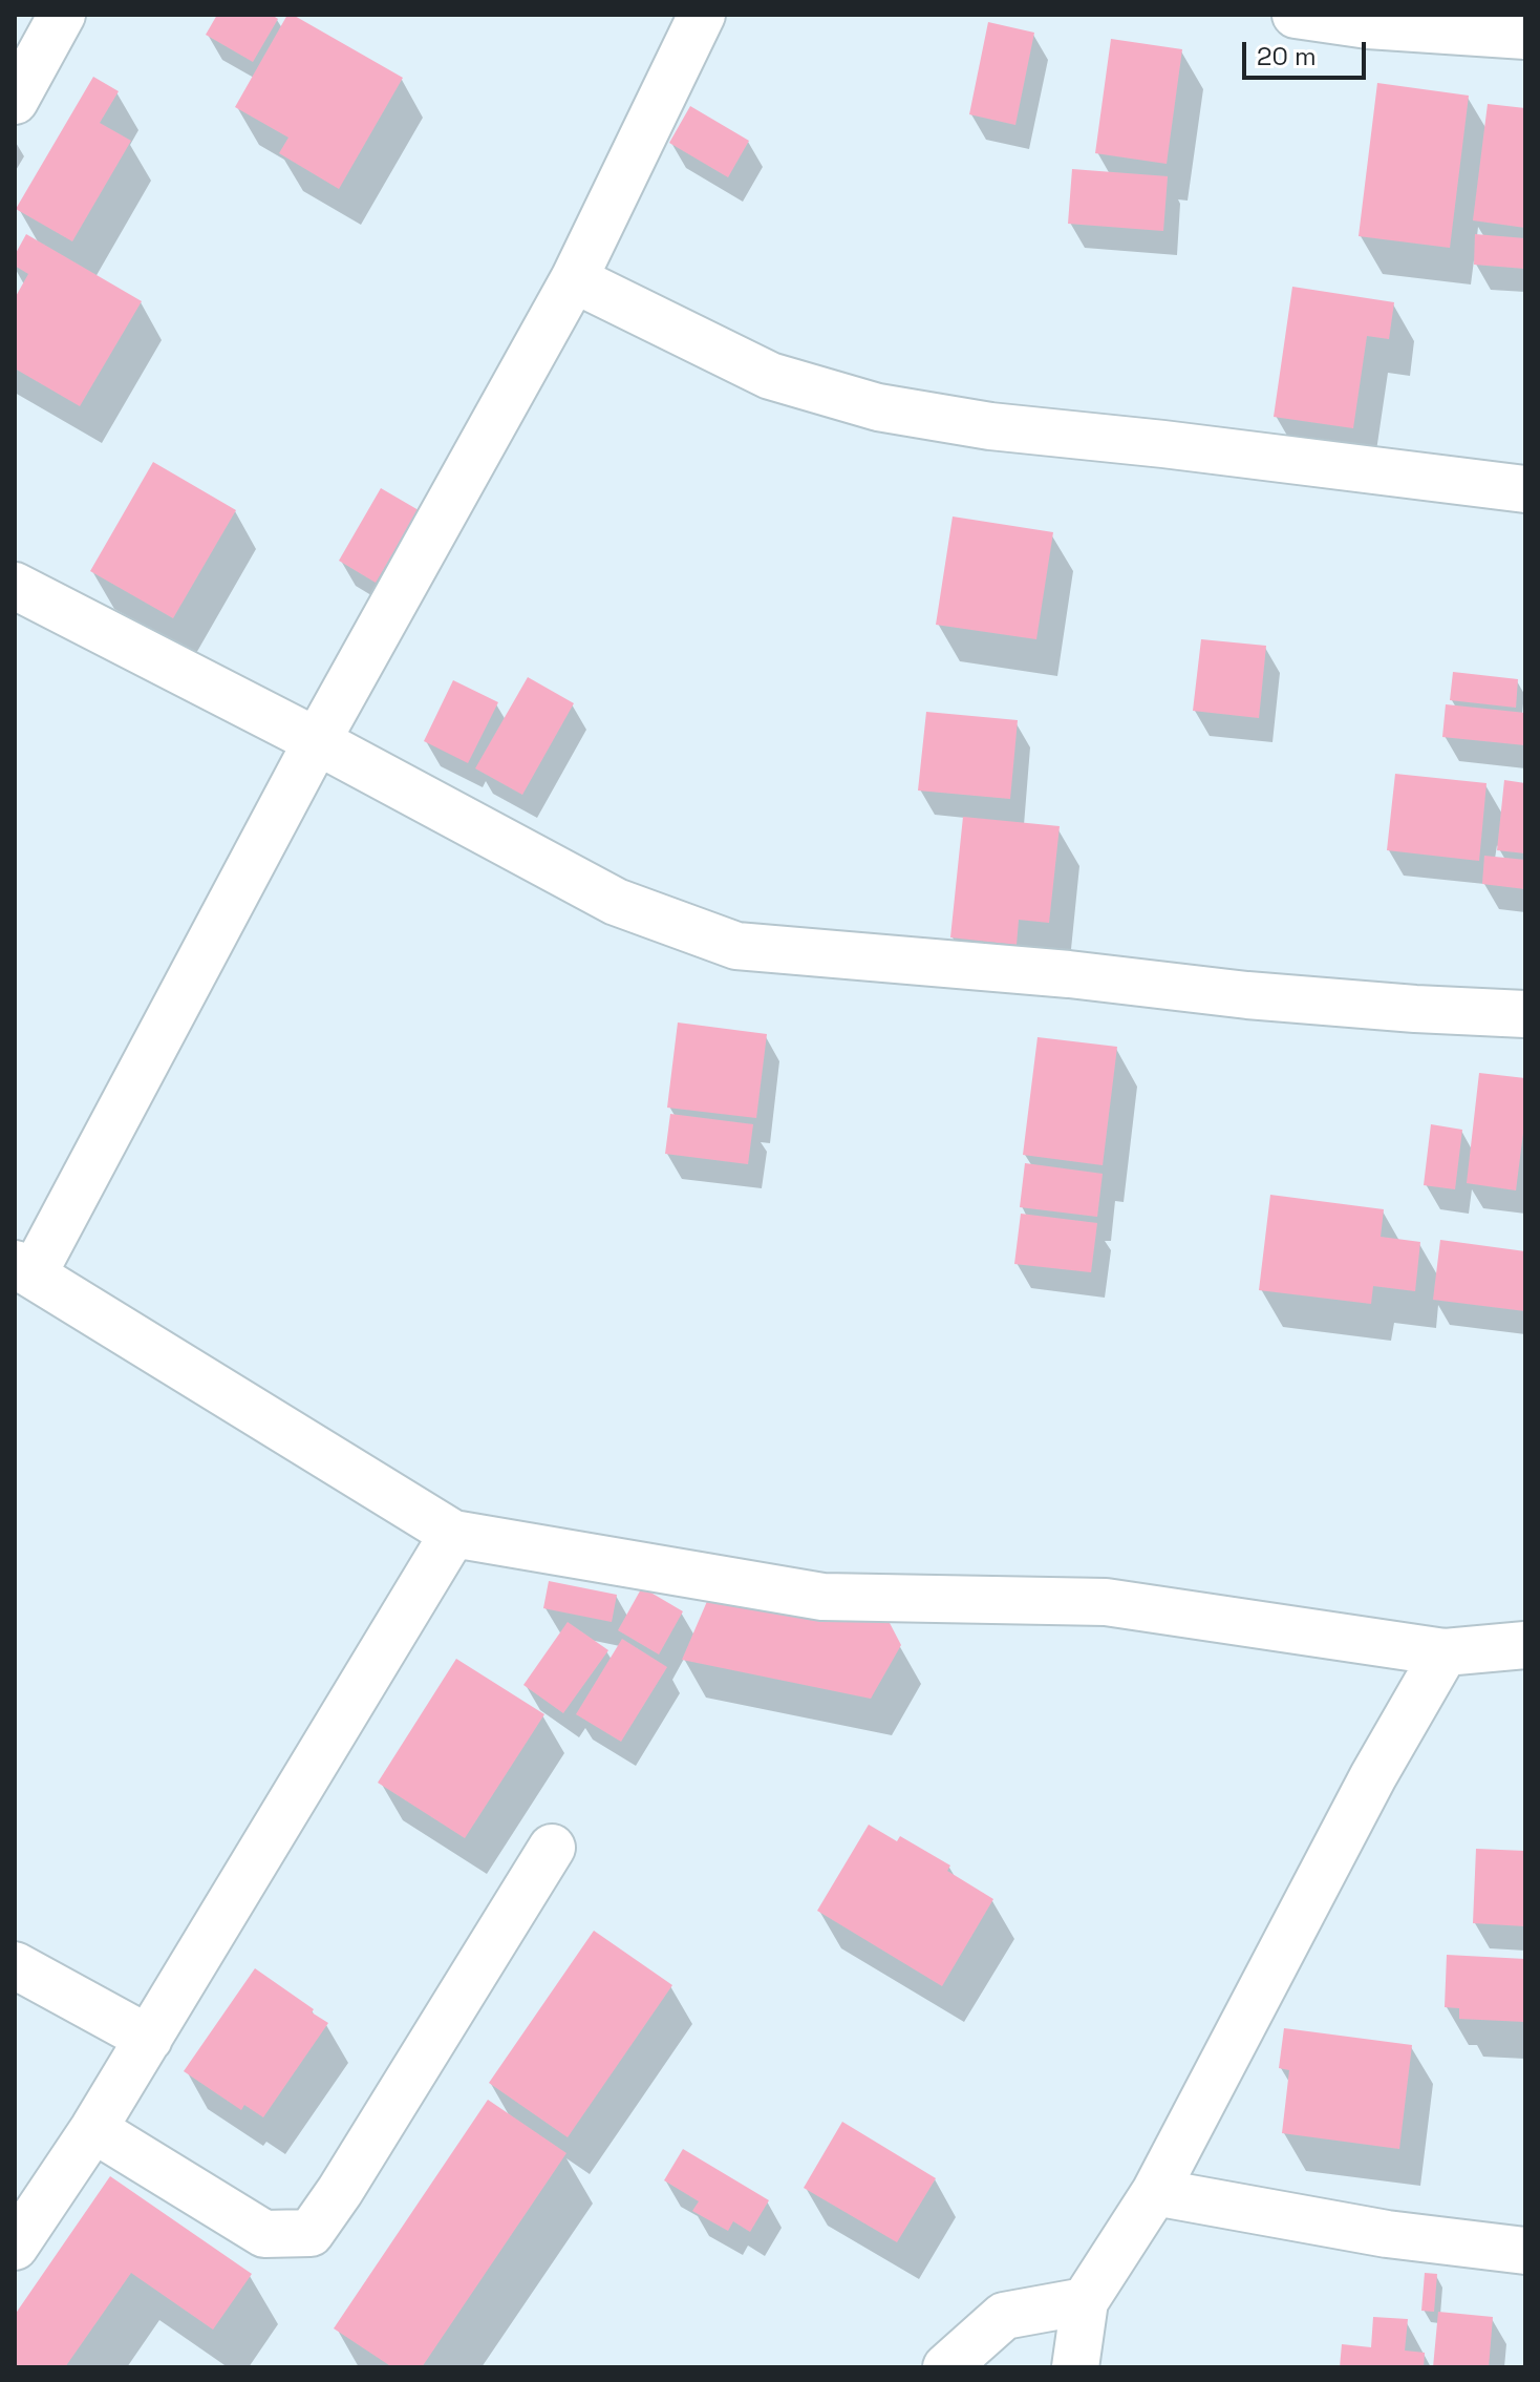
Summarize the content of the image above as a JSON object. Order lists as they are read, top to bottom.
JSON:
{
  "scale_bar": "20 m"
}
